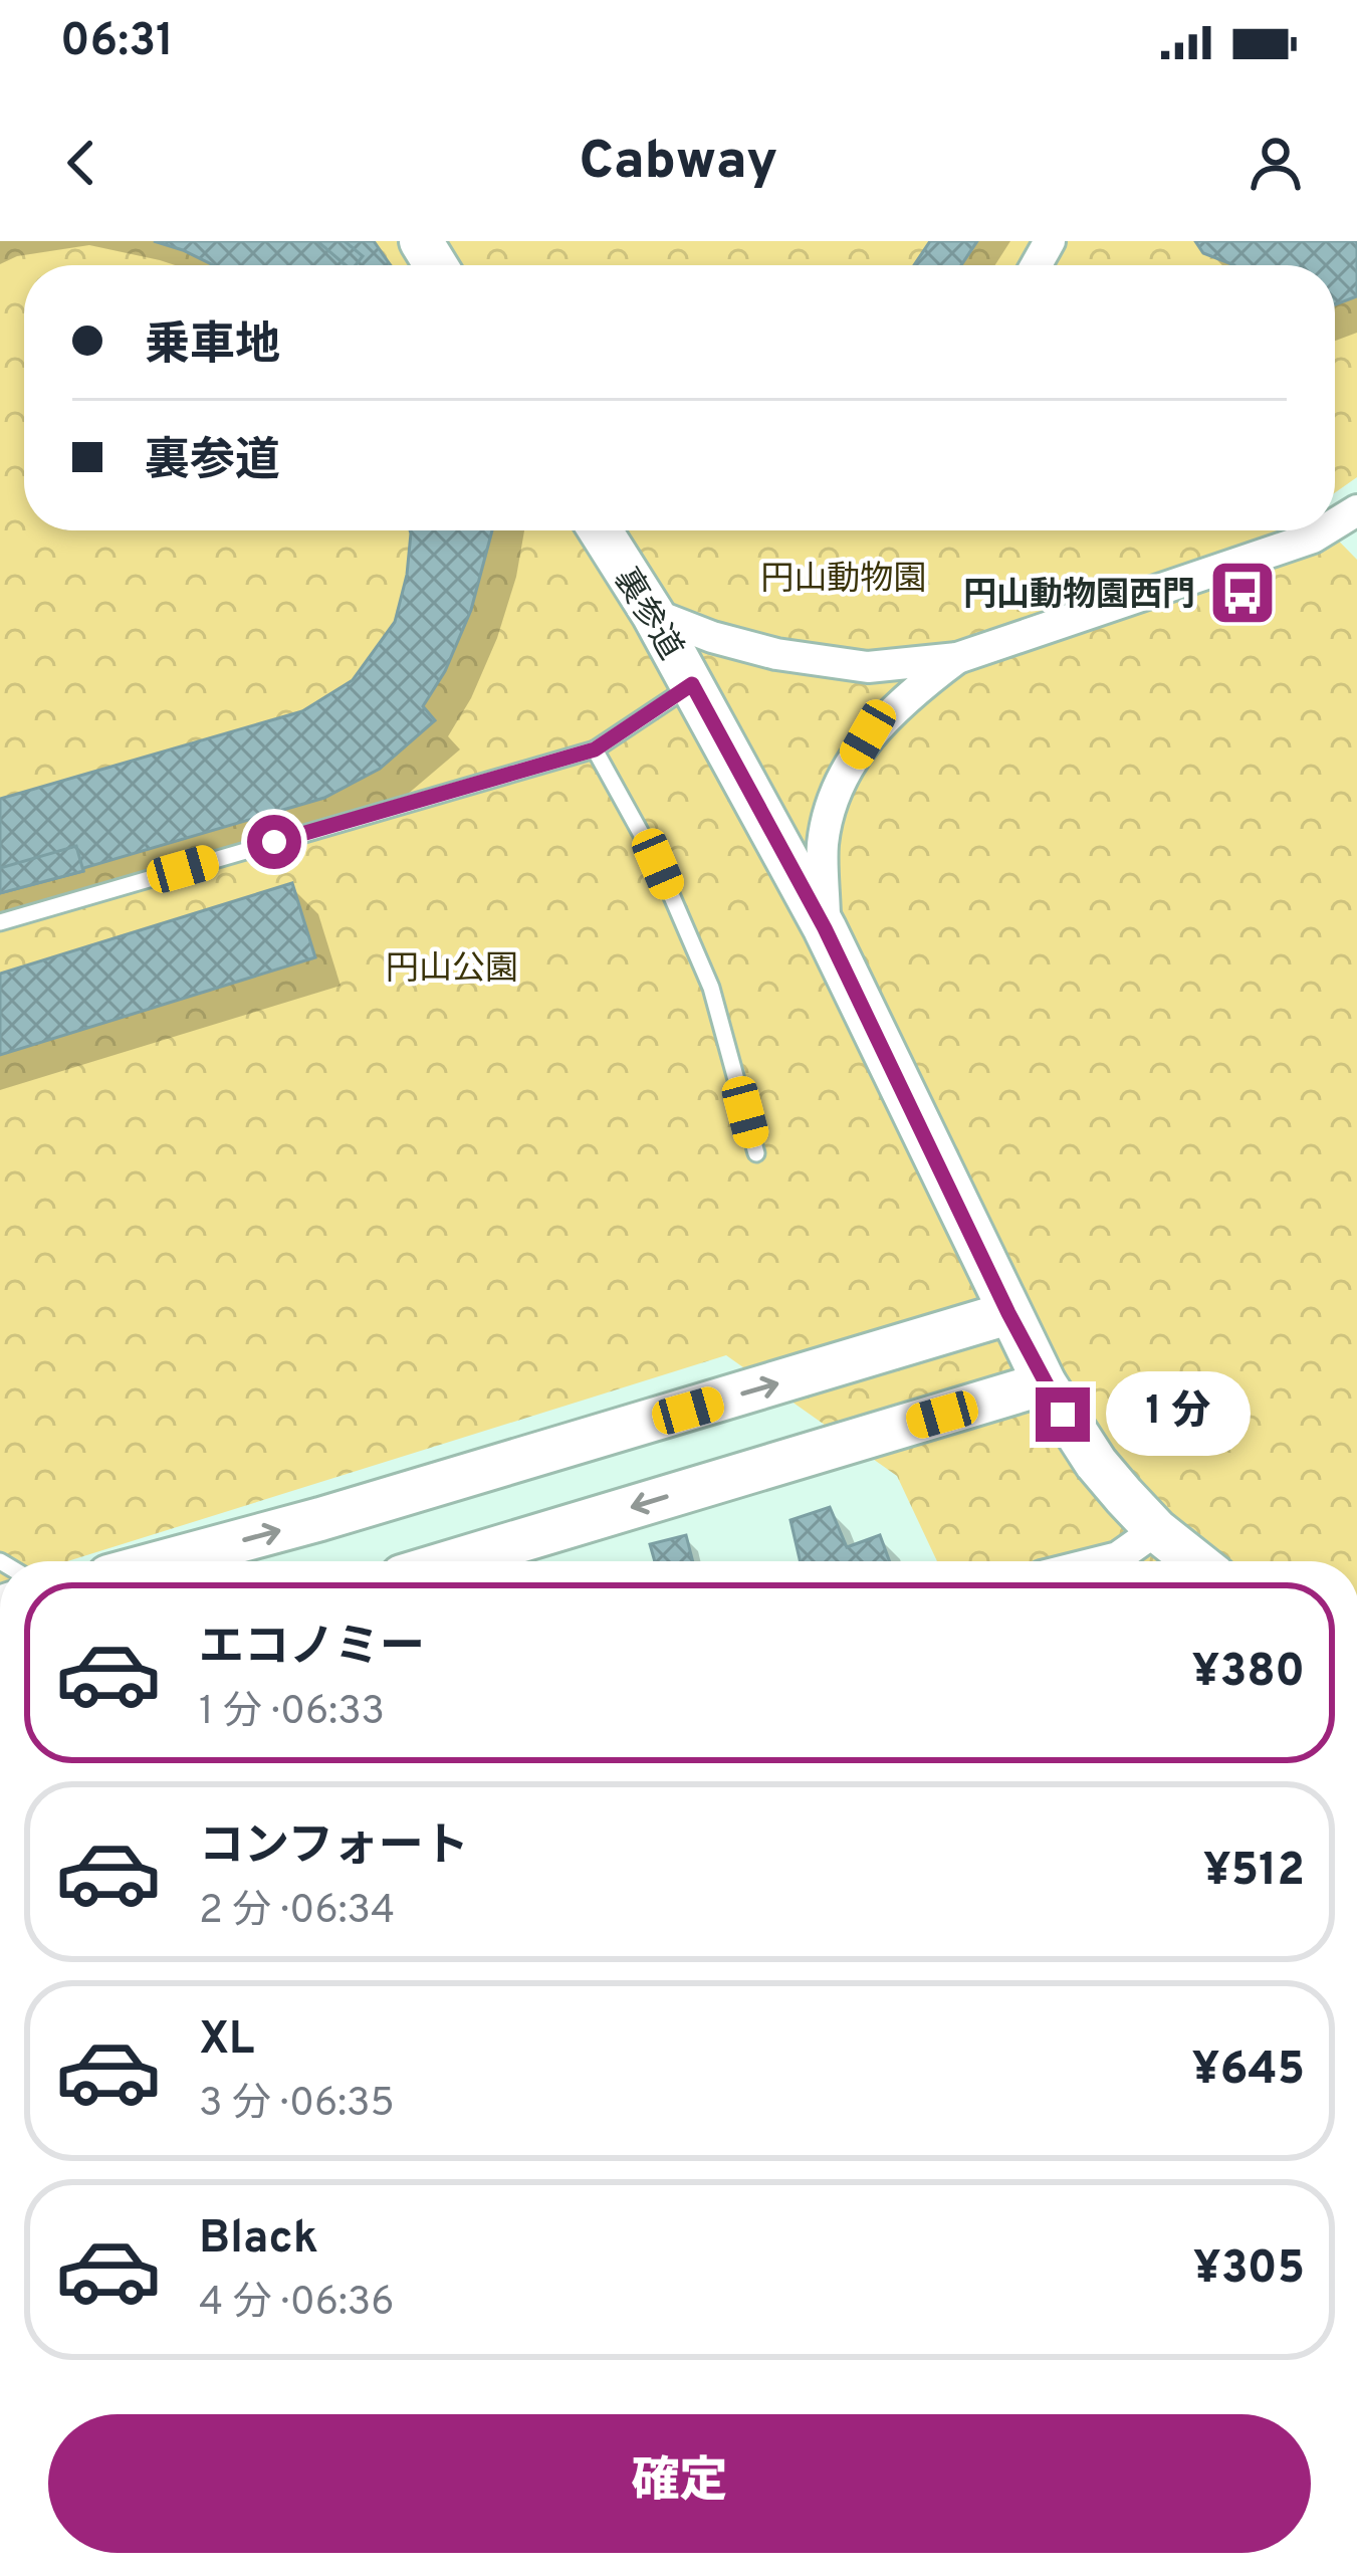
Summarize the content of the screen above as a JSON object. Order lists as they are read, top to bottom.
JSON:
{
  "streets": {
    "street": ["裏参道"]
  },
  "parks": ["円山動物園", "円山公園"],
  "places": {
    "bus stop": ["円山動物園西門"]
  },
  "page": {
    "status": "06:31",
    "header": "Cabway",
    "banner": ["乗車地", "裏参道"],
    "bubble": "1 分",
    "list": [
      {
        "name": "エコノミー",
        "note": "1 分 · 06:33",
        "value": "¥380"
      },
      {
        "name": "コンフォート",
        "note": "2 分 · 06:34",
        "value": "¥512"
      },
      {
        "name": "XL",
        "note": "3 分 · 06:35",
        "value": "¥645"
      },
      {
        "name": "Black",
        "note": "4 分 · 06:36",
        "value": "¥305"
      }
    ],
    "buttons": "確定"
  }
}
